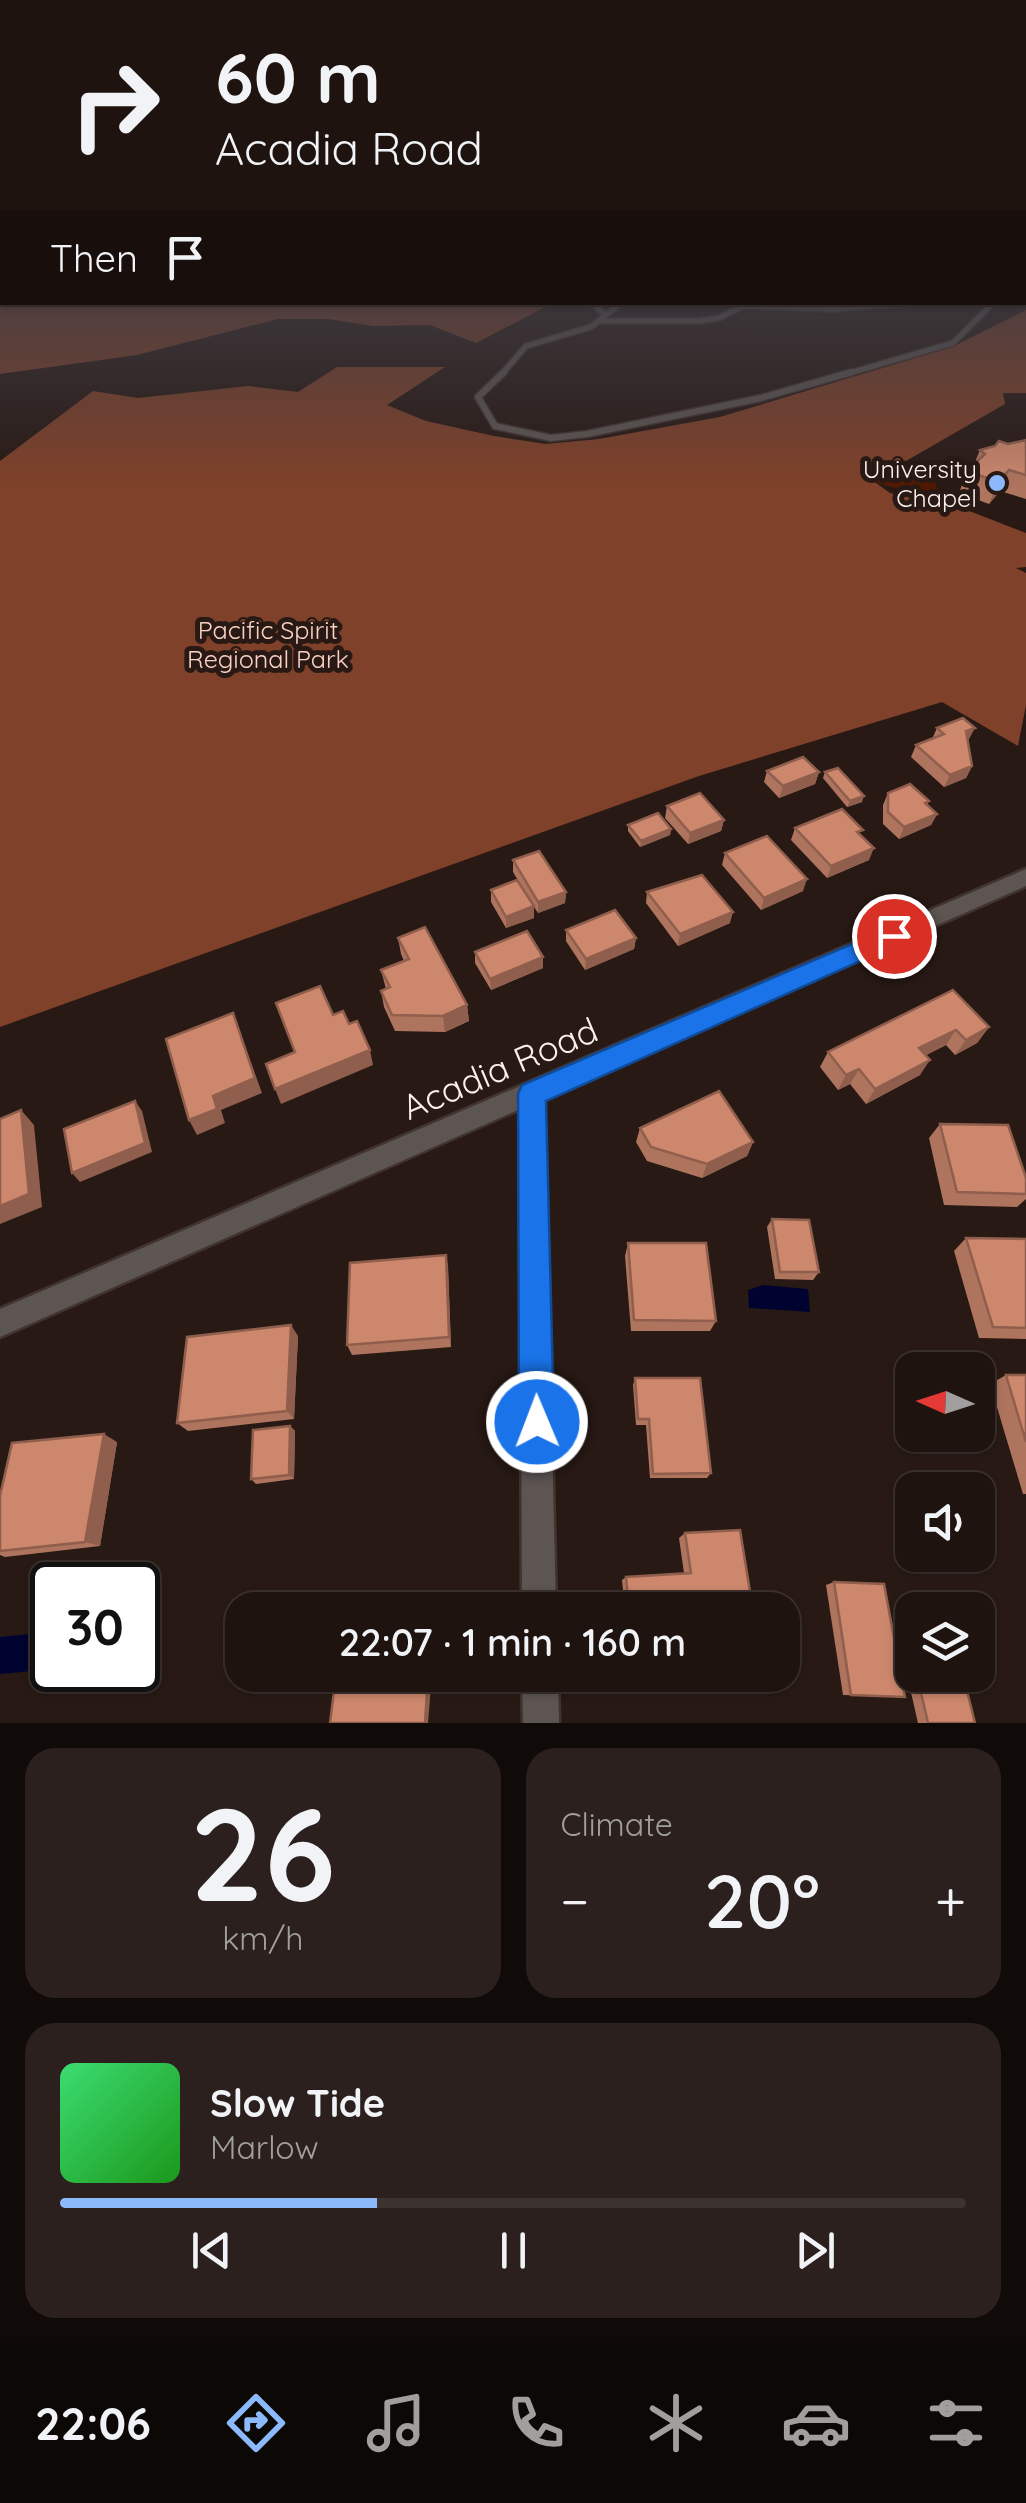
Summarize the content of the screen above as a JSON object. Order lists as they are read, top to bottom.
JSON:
{
  "streets": {
    "street": ["Acadia Road"]
  },
  "parks": ["Pacific Spirit Regional Park"],
  "places": ["University Chapel"],
  "north": "left",
  "page": {
    "turn": ["60 m", "Acadia Road"],
    "then": "Then",
    "limit": "30",
    "trip": "22:07 · 1 min · 160 m",
    "tile": [
      ["26", "km/h"],
      "Climate"
    ],
    "heat": ["−", "20°", "+"],
    "song": ["Slow Tide", "Marlow"],
    "tabs": "22:06"
  }
}
